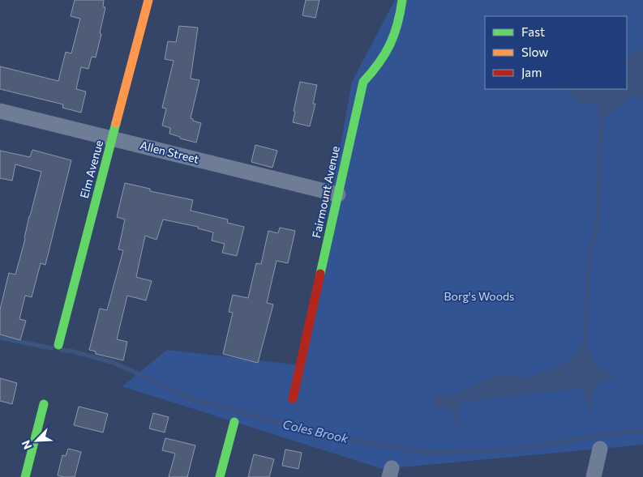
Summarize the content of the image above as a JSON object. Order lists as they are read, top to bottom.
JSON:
{
  "streets": {
    "street": ["Allen Street", "Elm Avenue", "Fairmount Avenue"]
  },
  "crossings": [
    ["Allen Street", "Elm Avenue"],
    ["Allen Street", "Fairmount Avenue"]
  ],
  "water": ["Coles Brook"],
  "parks": ["Borg's Woods"],
  "legend": ["Fast", "Slow", "Jam"],
  "north": "bottom left"
}
